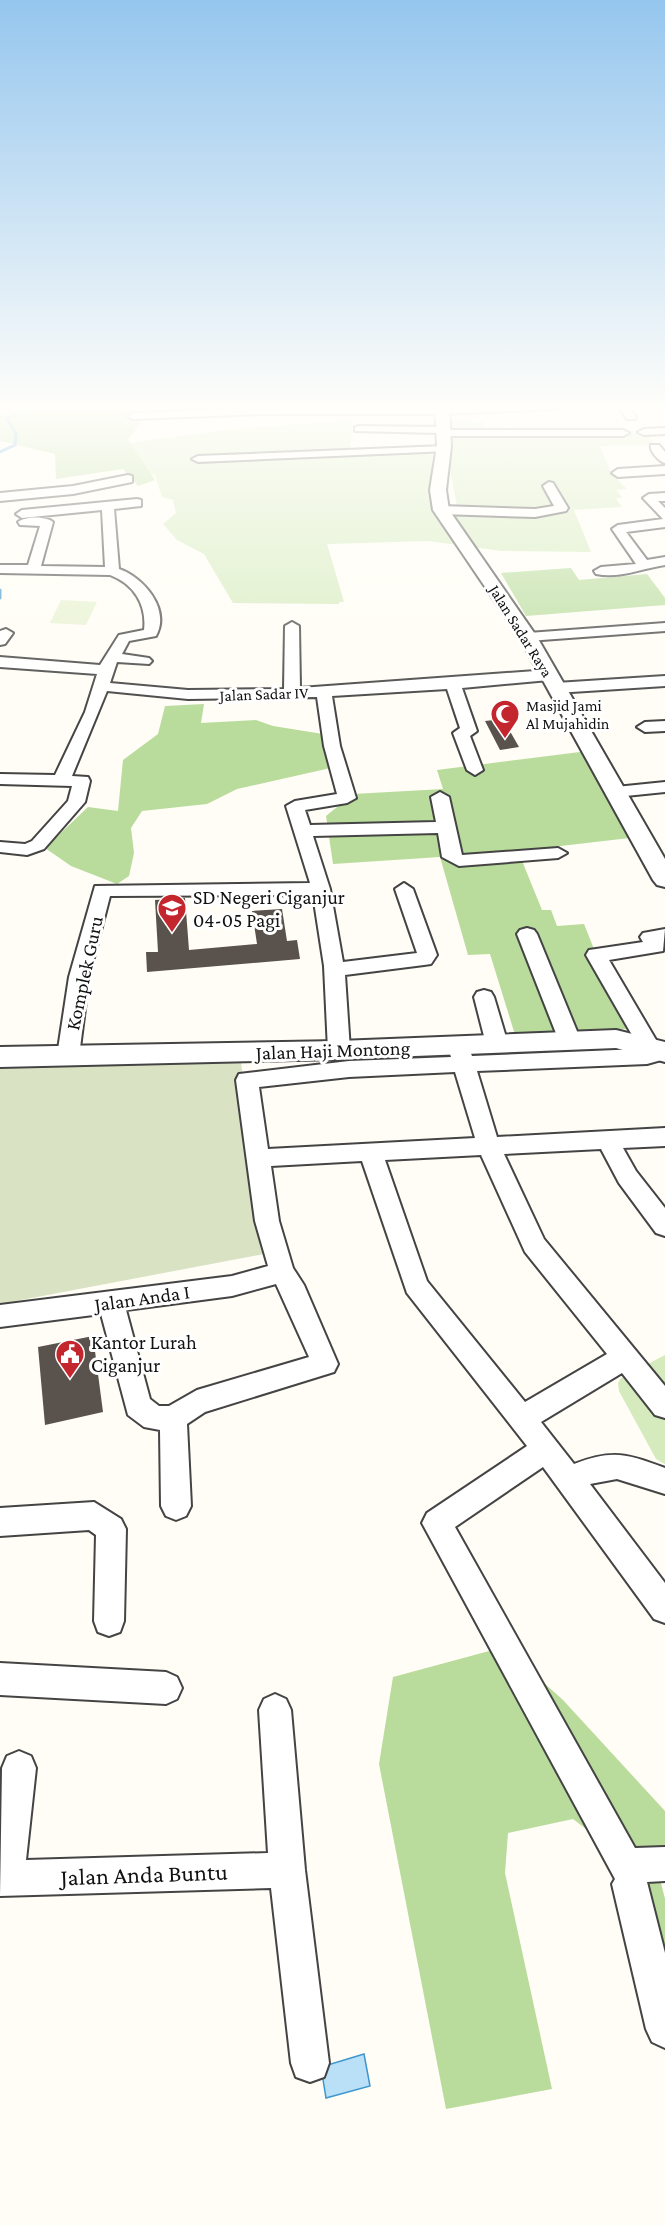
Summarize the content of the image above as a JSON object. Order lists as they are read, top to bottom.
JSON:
{
  "streets": {
    "street": [
      "Jalan Sadar Raya",
      "Jalan Sadar IV",
      "Komplek Guru",
      "Jalan Haji Montong",
      "Jalan Anda I",
      "Jalan Anda Buntu"
    ]
  },
  "crossings": [
    ["Jalan Sadar Raya", "Jalan Sadar IV"],
    ["Komplek Guru", "Jalan Haji Montong"]
  ],
  "places": {
    "mosque": ["Masjid Jami Al Mujahidin"],
    "school or university": ["SD Negeri Ciganjur 04-05 Pagi"],
    "public building": ["Kantor Lurah Ciganjur"]
  }
}
